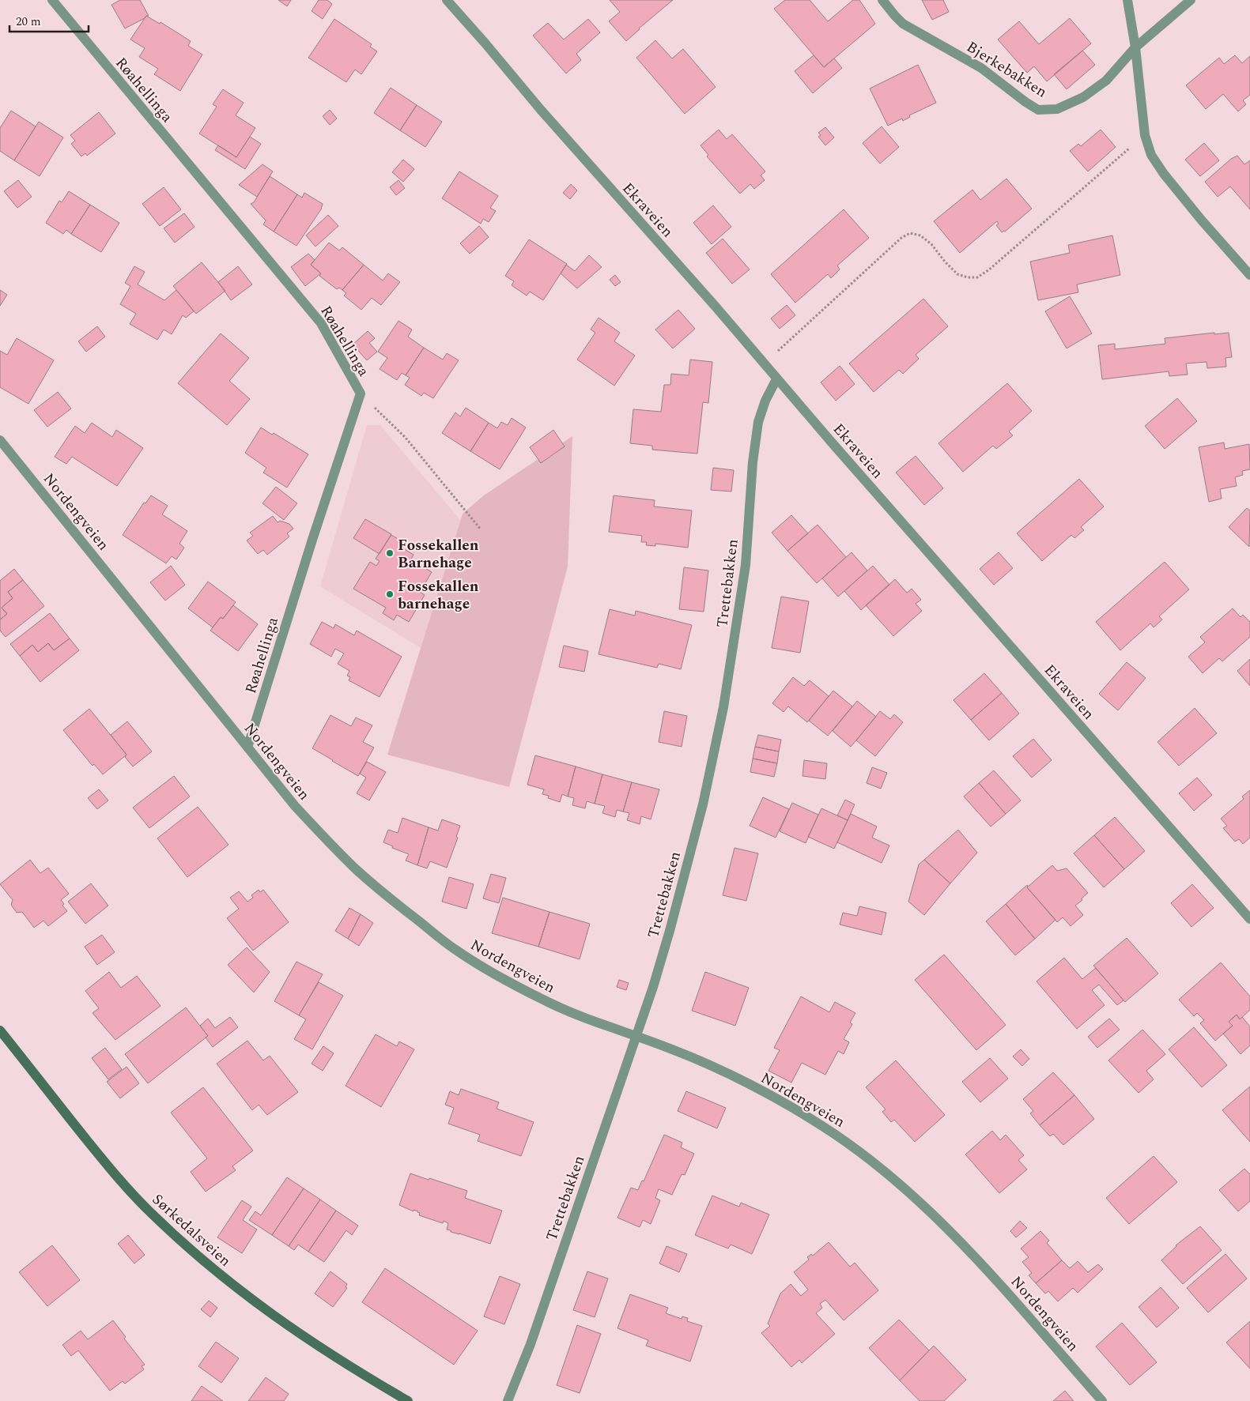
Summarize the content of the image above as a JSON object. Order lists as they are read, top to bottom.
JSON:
{
  "streets": {
    "main road": ["Sørkedalsveien"],
    "street": [
      "Bjerkebakken",
      "Røahellinga",
      "Ekraveien",
      "Nordengveien",
      "Trettebakken"
    ]
  },
  "crossings": [
    ["Røahellinga", "Nordengveien"],
    ["Ekraveien", "Trettebakken"],
    ["Nordengveien", "Trettebakken"]
  ],
  "places": ["Fossekallen Barnehage", "Fossekallen barnehage"],
  "scale_bar": "20 m"
}
